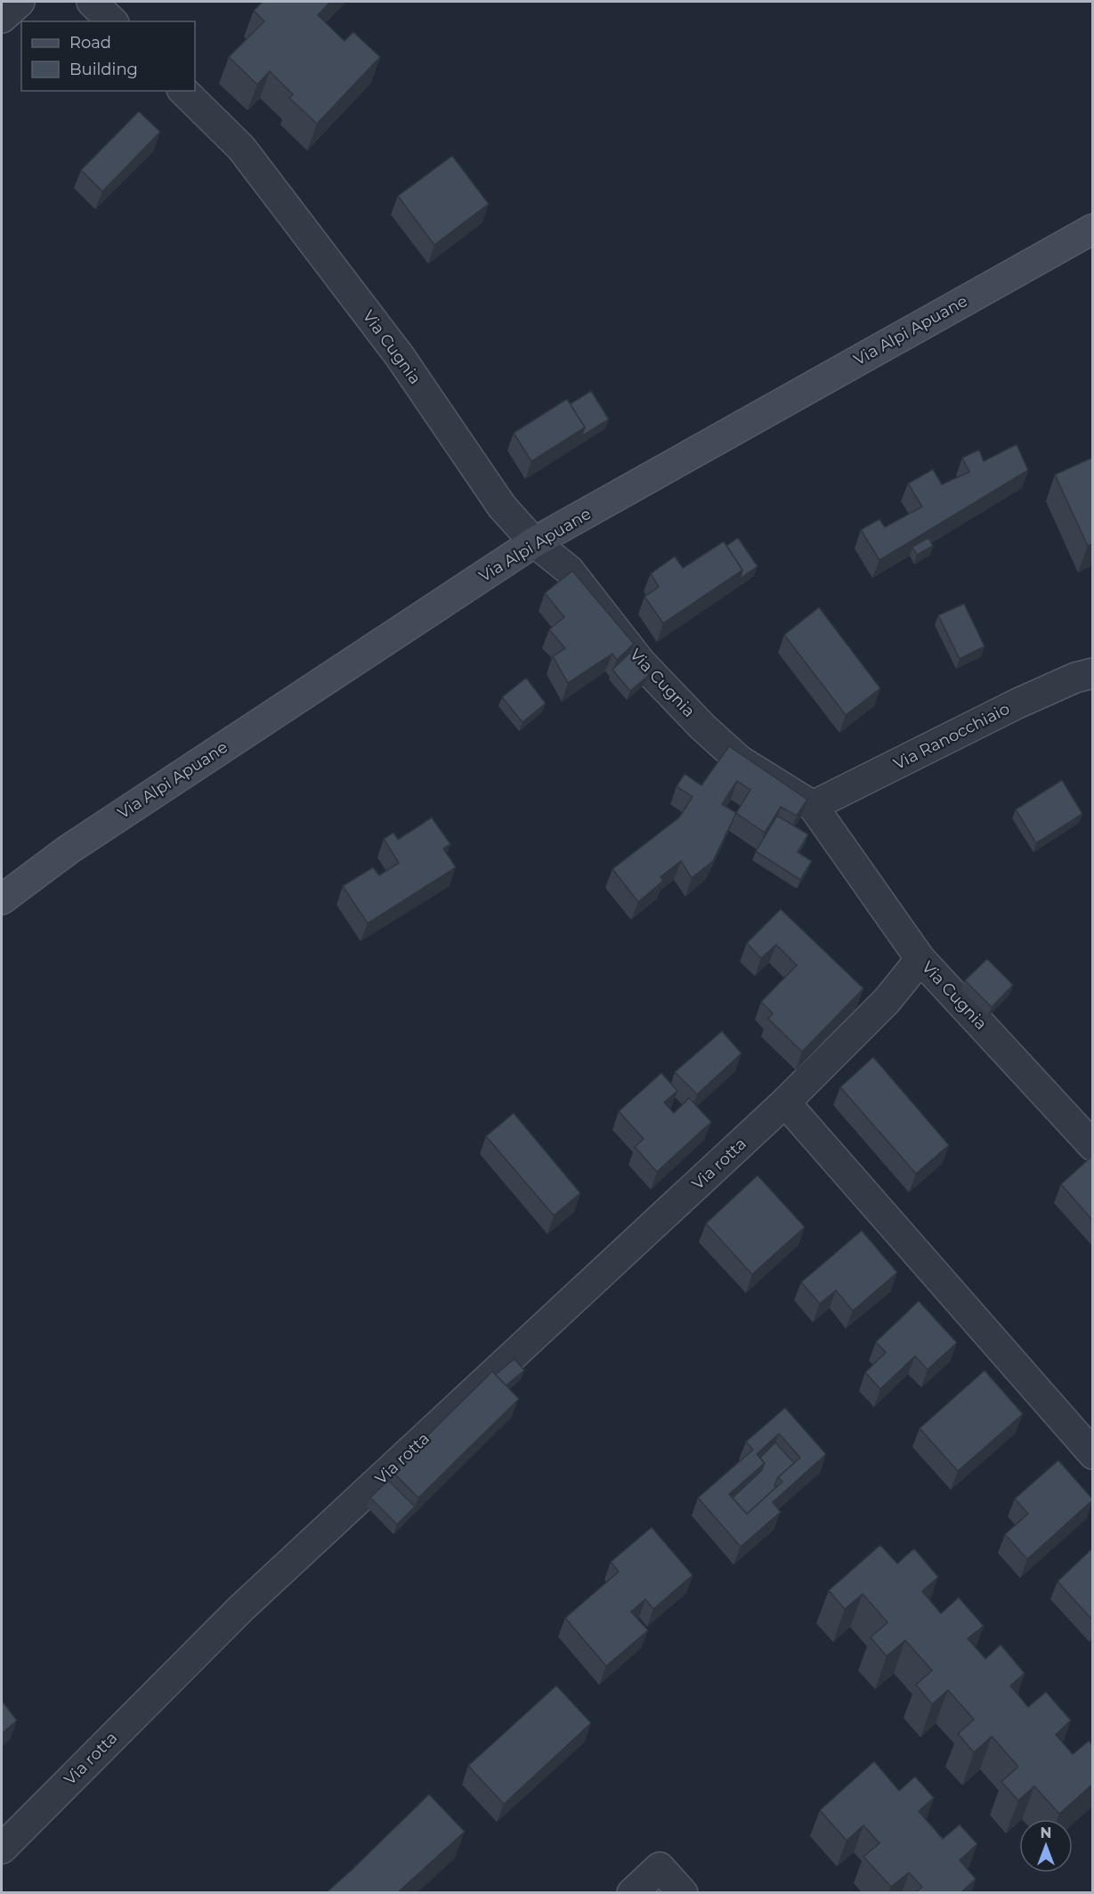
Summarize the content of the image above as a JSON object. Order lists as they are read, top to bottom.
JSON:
{
  "streets": {
    "main road": ["Via Alpi Apuane"],
    "street": ["Via Cugnia", "Via Ranocchiaio", "Via rotta"]
  },
  "crossings": [
    ["Via Alpi Apuane", "Via Cugnia"],
    ["Via Cugnia", "Via Ranocchiaio"],
    ["Via Cugnia", "Via rotta"]
  ],
  "legend": ["Road", "Building"],
  "north": "top"
}
